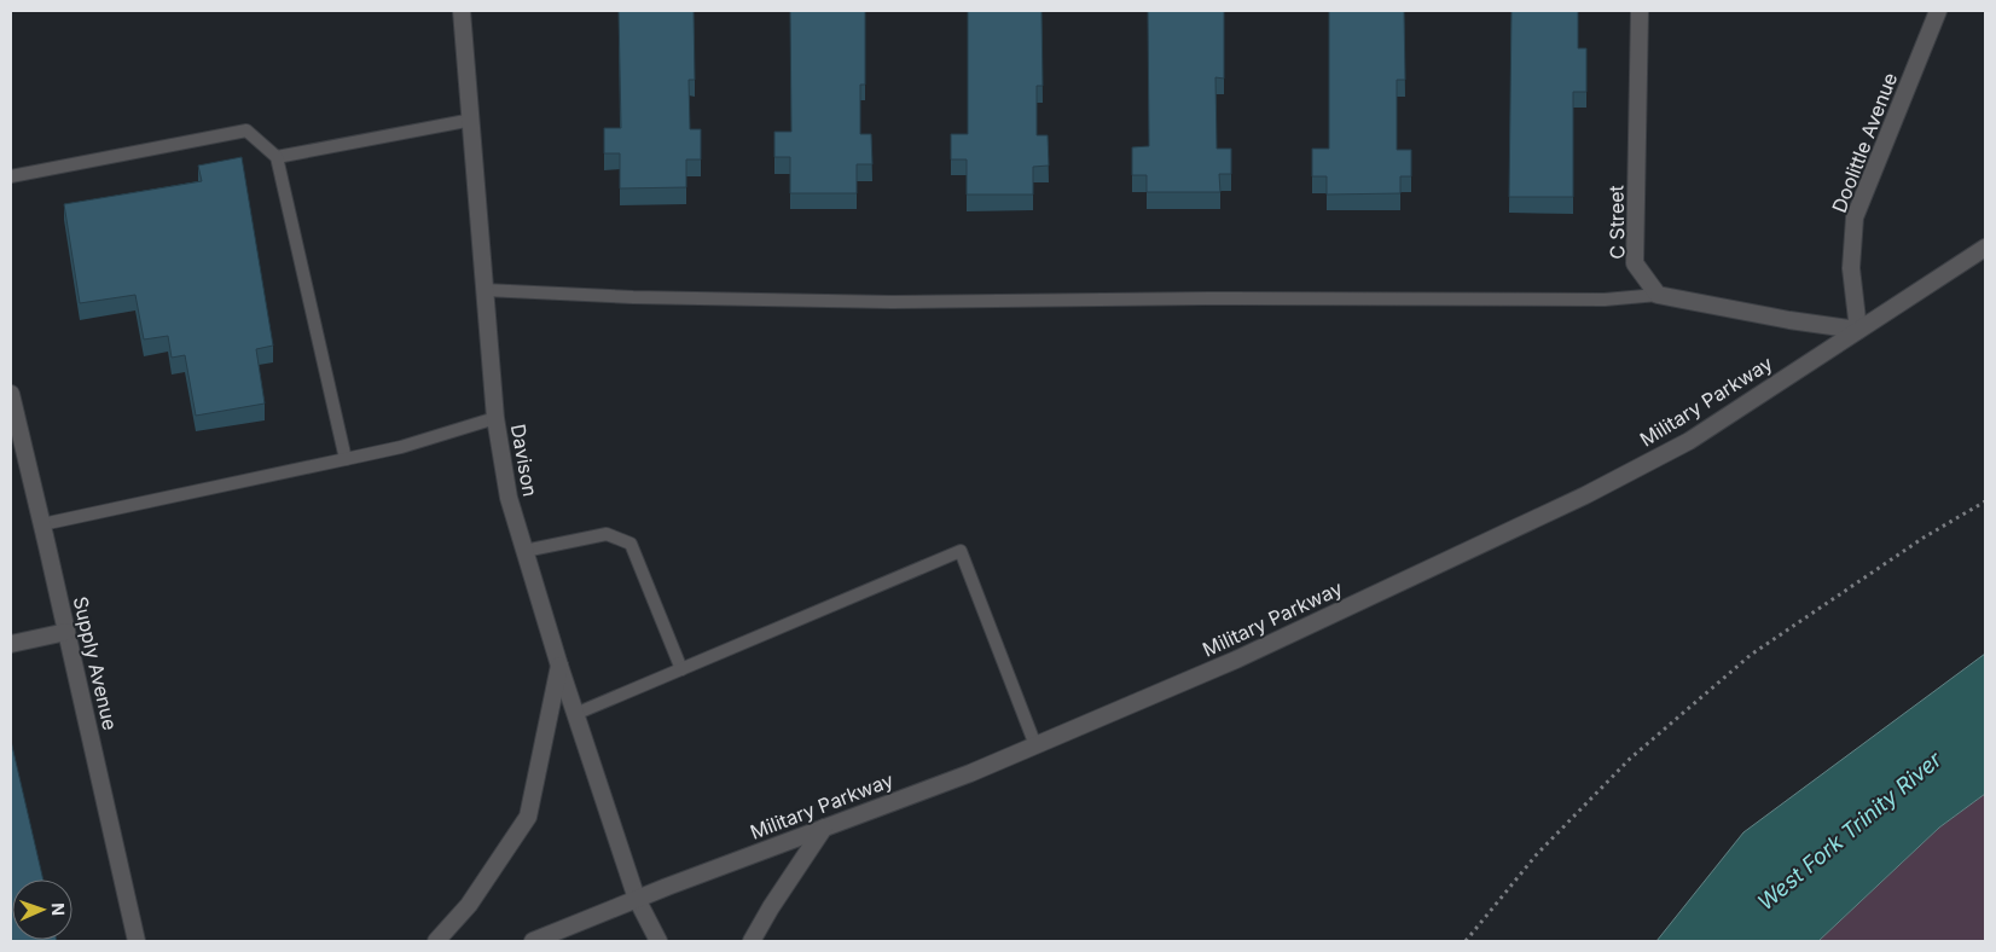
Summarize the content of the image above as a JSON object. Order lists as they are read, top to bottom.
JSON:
{
  "streets": {
    "street": [
      "Doolittle Avenue",
      "C Street",
      "Military Parkway",
      "Davison",
      "Supply Avenue"
    ]
  },
  "crossings": [
    ["Doolittle Avenue", "Military Parkway"],
    ["Military Parkway", "Davison"]
  ],
  "water": ["West Fork Trinity River"],
  "north": "right"
}
